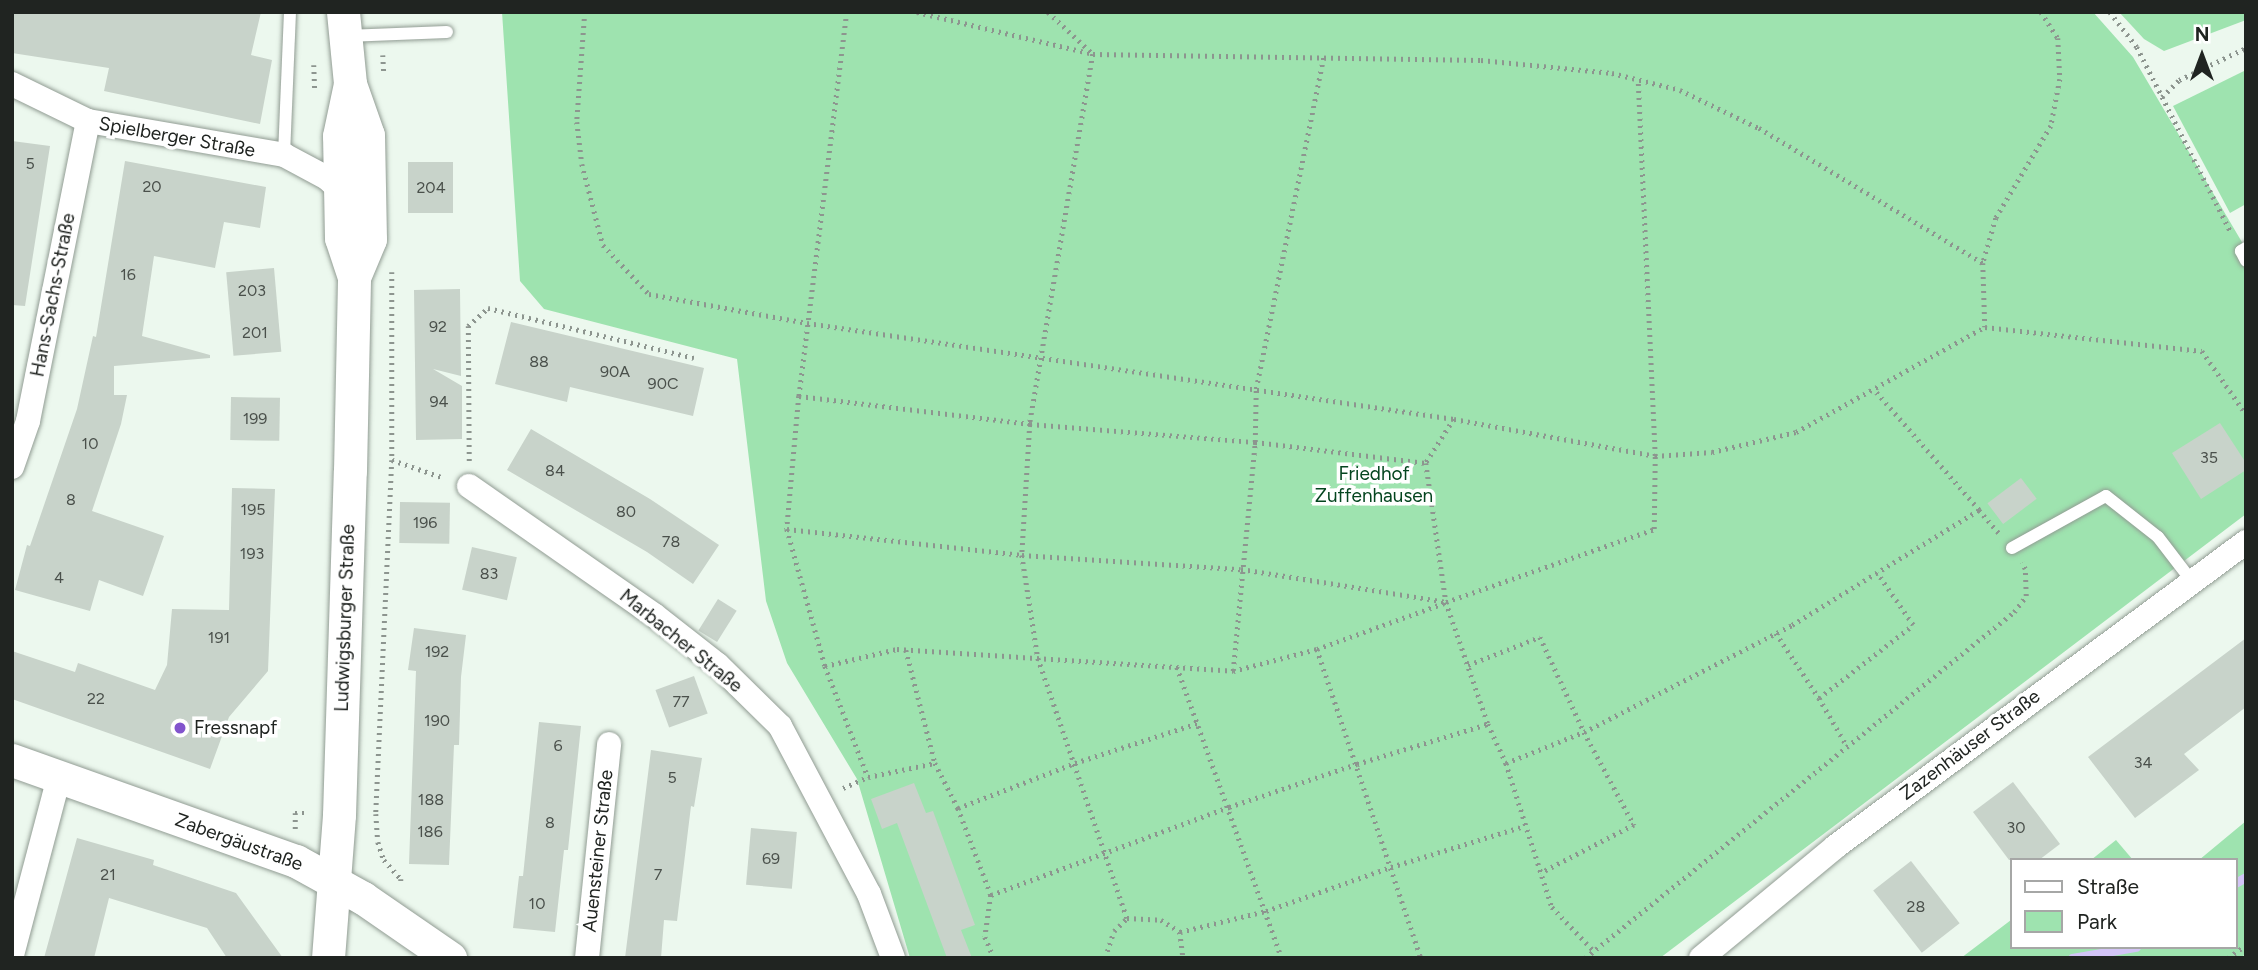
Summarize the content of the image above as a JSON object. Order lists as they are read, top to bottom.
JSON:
{
  "streets": {
    "main road": ["Ludwigsburger Straße", "Zabergäustraße"],
    "street": [
      "Spielberger Straße",
      "Hans-Sachs-Straße",
      "Marbacher Straße",
      "Zazenhäuser Straße",
      "Auensteiner Straße"
    ]
  },
  "crossings": [
    ["Spielberger Straße", "Hans-Sachs-Straße"],
    ["Spielberger Straße", "Ludwigsburger Straße"],
    ["Ludwigsburger Straße", "Zabergäustraße"]
  ],
  "parks": ["Friedhof Zuffenhausen"],
  "places": ["Fressnapf"],
  "house_numbers": [
    "5",
    "20",
    "204",
    "16",
    "203",
    "92",
    "201",
    "88",
    "90A",
    "90C",
    "94",
    "199",
    "10",
    "35",
    "84",
    "8",
    "195",
    "80",
    "196",
    "78",
    "193",
    "83",
    "4",
    "191",
    "192",
    "22",
    "77",
    "190",
    "6",
    "34",
    "5",
    "188",
    "8",
    "30",
    "186",
    "69",
    "21",
    "7",
    "10",
    "28"
  ],
  "legend": ["Straße", "Park"],
  "north": "top"
}
